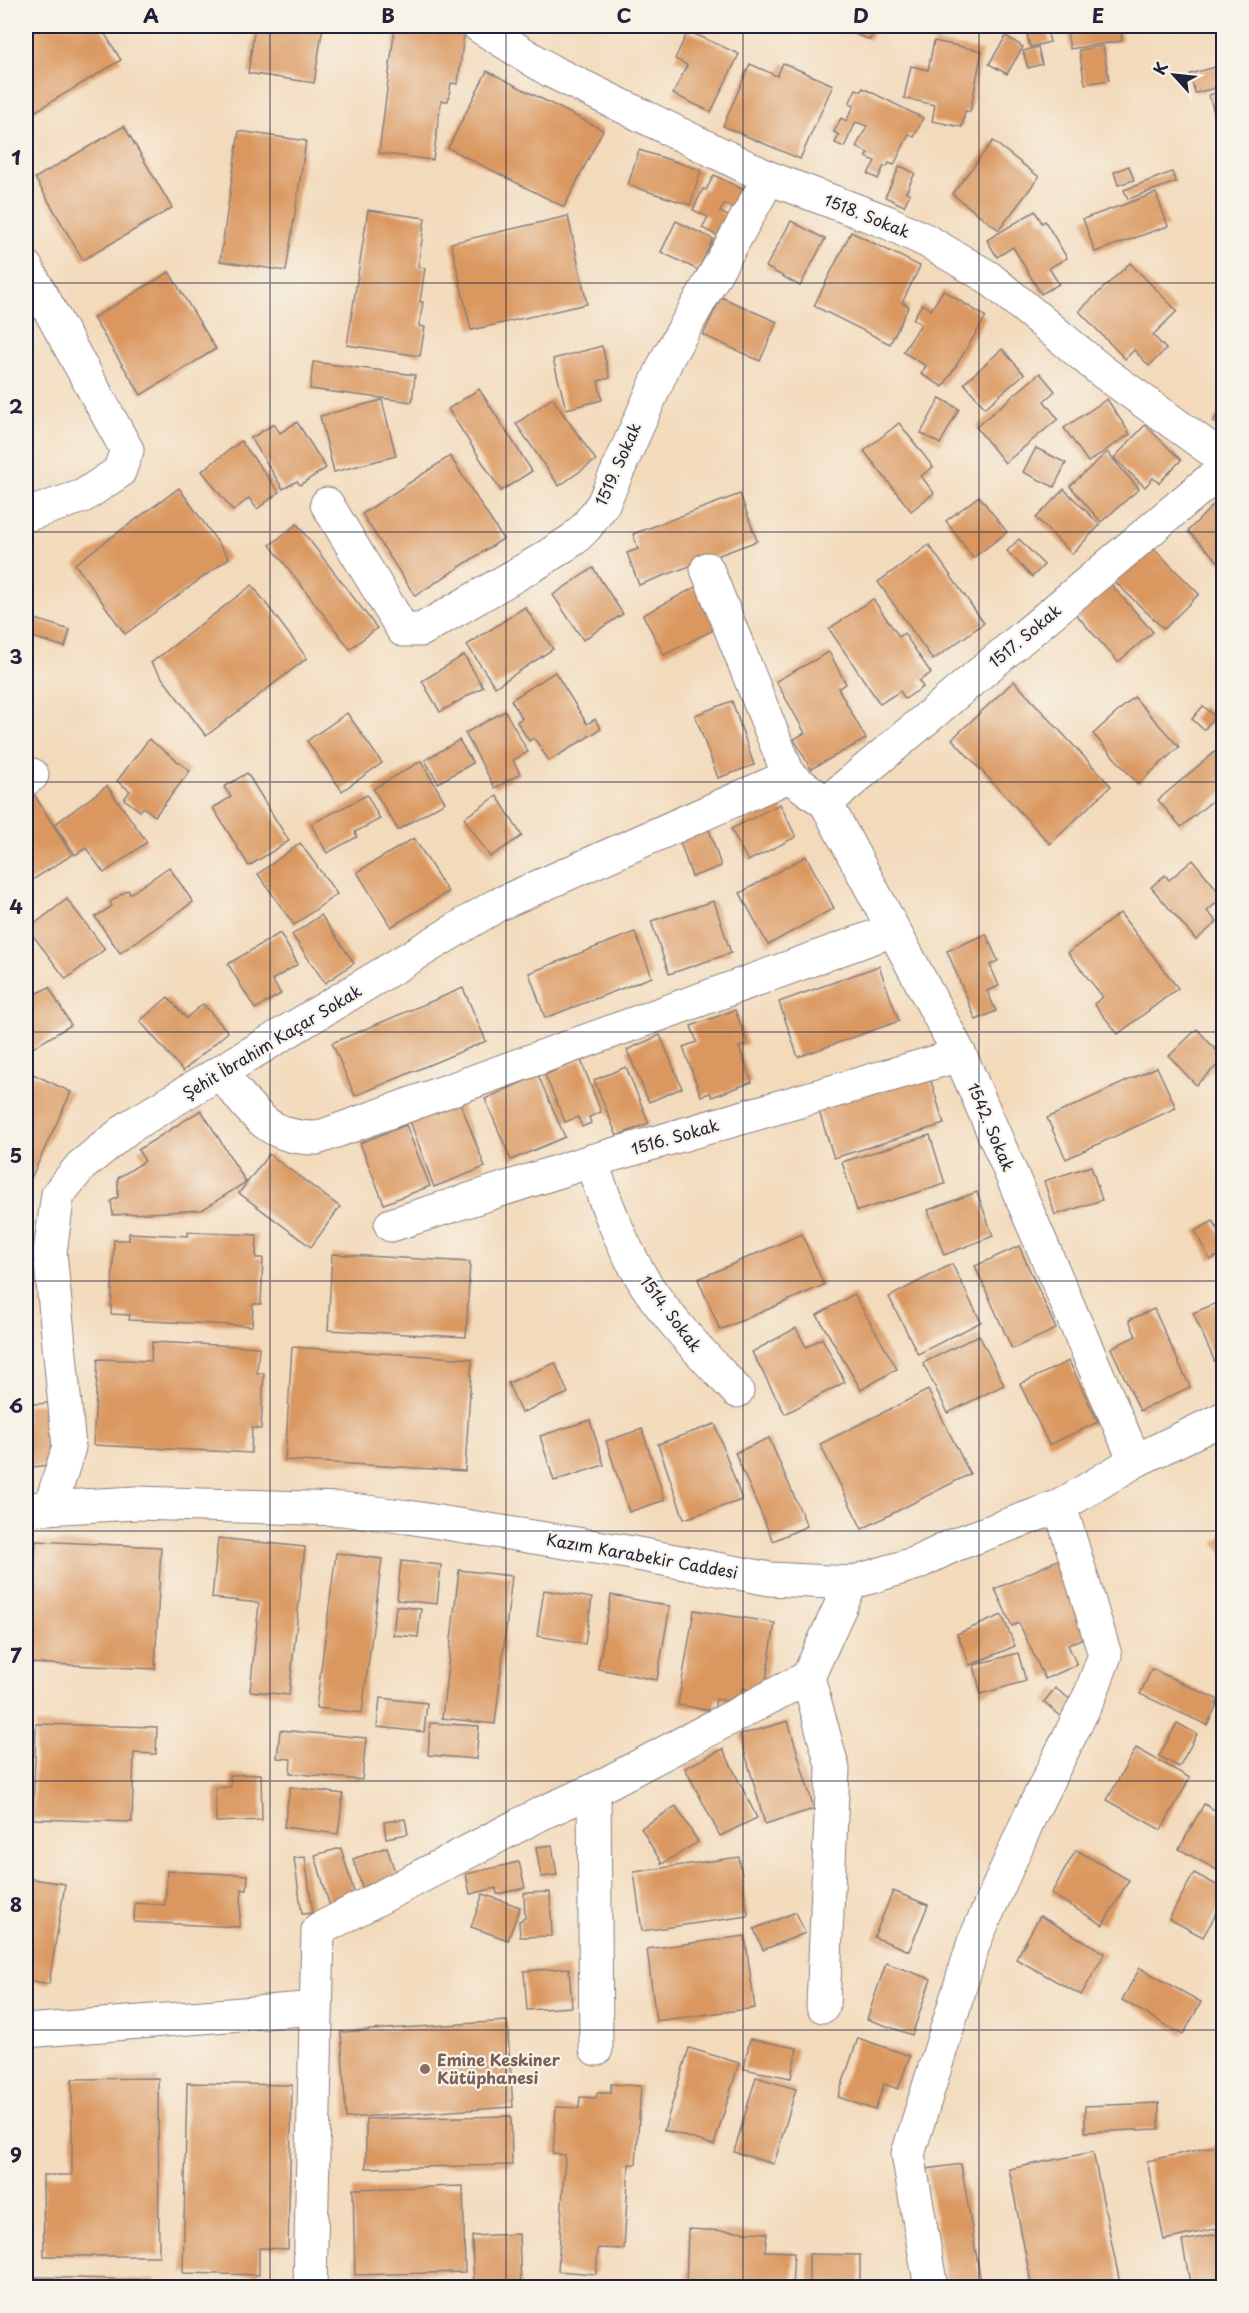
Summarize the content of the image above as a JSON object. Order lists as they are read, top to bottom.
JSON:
{
  "streets": {
    "street": [
      "1518. Sokak",
      "1519. Sokak",
      "1517. Sokak",
      "Şehit İbrahim Kaçar Sokak",
      "1542. Sokak",
      "1516. Sokak",
      "1514. Sokak",
      "Kazım Karabekir Caddesi"
    ]
  },
  "crossings": [
    ["1518. Sokak", "1519. Sokak"],
    ["1517. Sokak", "1542. Sokak"],
    ["Şehit İbrahim Kaçar Sokak", "Kazım Karabekir Caddesi"],
    ["1542. Sokak", "1516. Sokak"],
    ["1542. Sokak", "Kazım Karabekir Caddesi"],
    ["1516. Sokak", "1514. Sokak"]
  ],
  "places": ["Emine Keskiner Kütüphanesi"],
  "north": "top left",
  "grid": {
    "columns": [
      "A",
      "B",
      "C",
      "D",
      "E"
    ],
    "rows": [
      "1",
      "2",
      "3",
      "4",
      "5",
      "6",
      "7",
      "8",
      "9"
    ]
  }
}
